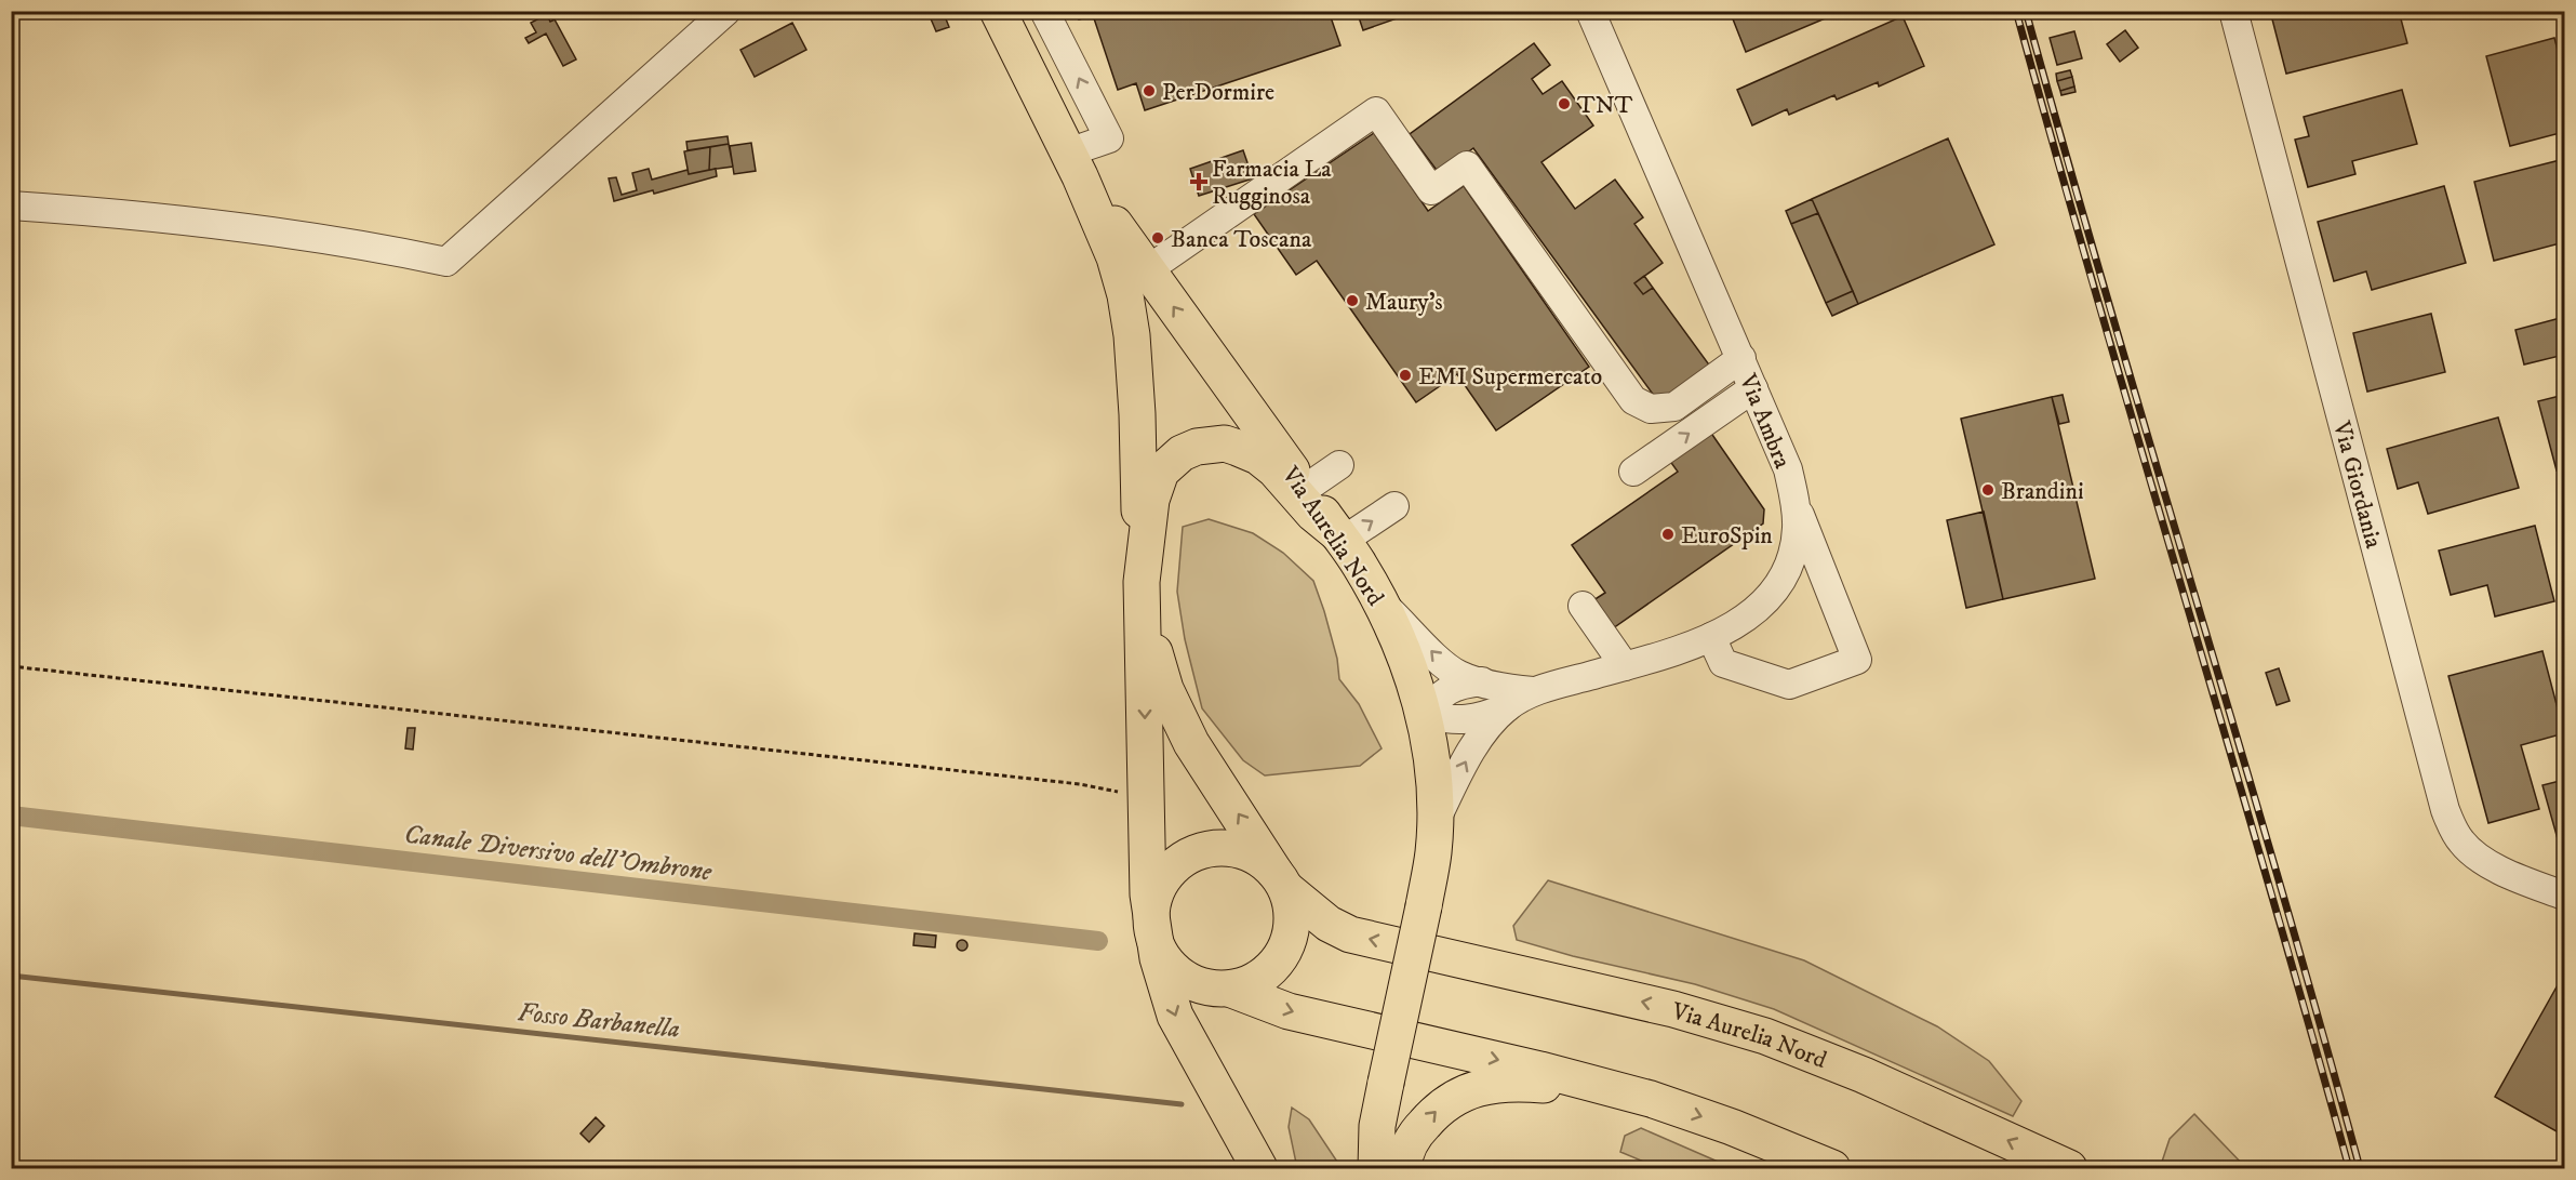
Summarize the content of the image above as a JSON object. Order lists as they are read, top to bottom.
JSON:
{
  "streets": {
    "main road": ["Via Aurelia Nord"],
    "street": ["Via Ambra", "Via Giordania"]
  },
  "water": ["Canale Diversivo dell'Ombrone", "Fosso Barbanella"],
  "places": {
    "other": [
      "PerDormire",
      "TNT",
      "Banca Toscana",
      "Maury's",
      "EMI Supermercato",
      "Brandini",
      "EuroSpin"
    ],
    "health": ["Farmacia La Rugginosa"]
  }
}
